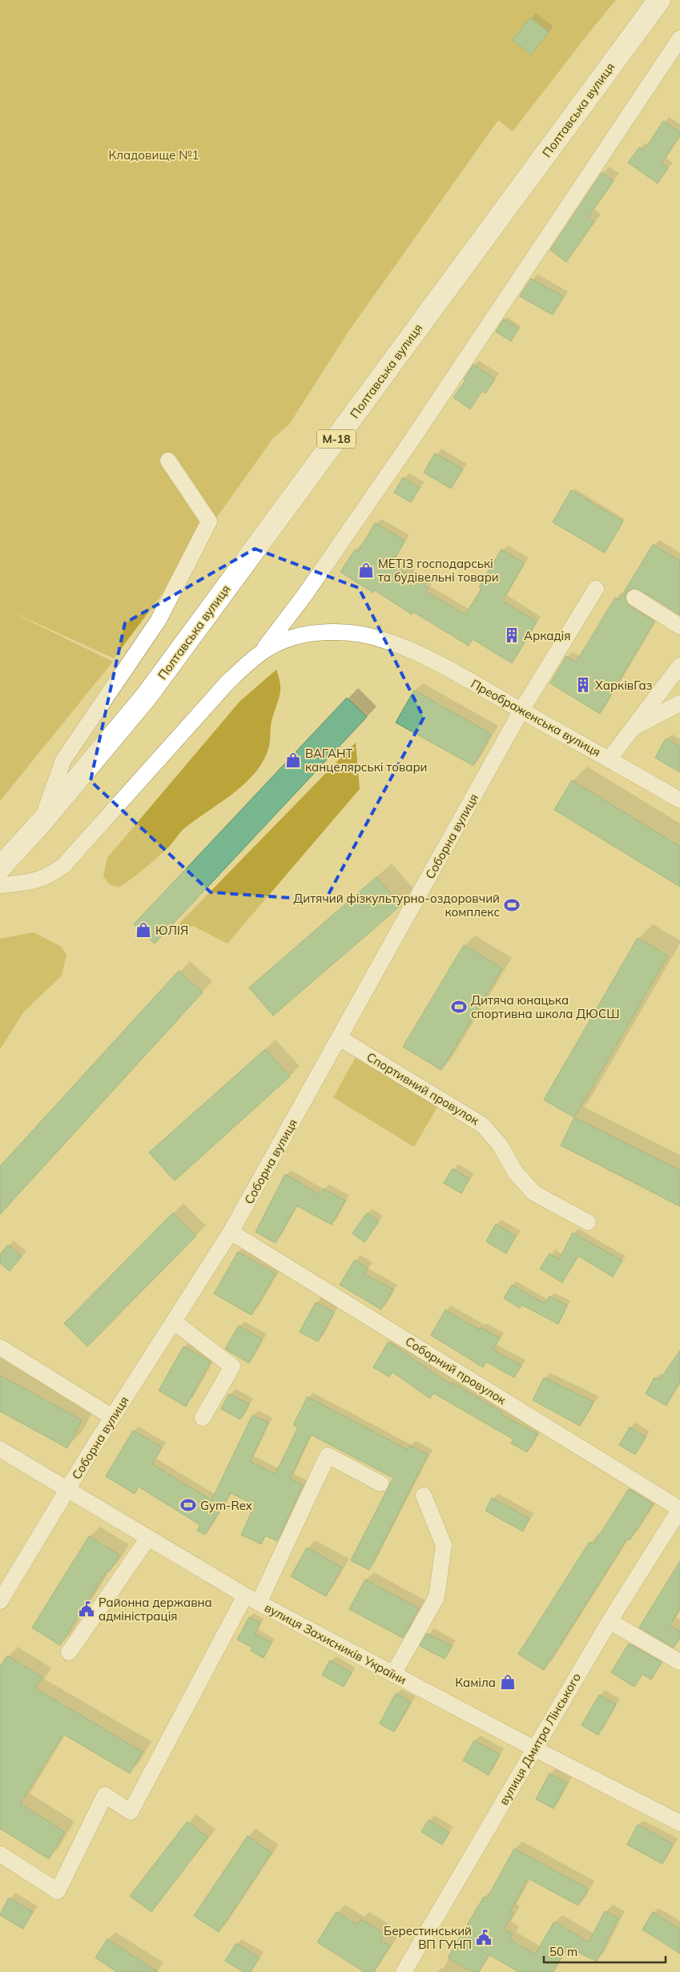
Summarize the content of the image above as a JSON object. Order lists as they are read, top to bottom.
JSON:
{
  "streets": {
    "highway": ["Полтавська вулиця", "М-18"],
    "street": [
      "Преображенська вулиця",
      "Соборна вулиця",
      "Спортивний провулок",
      "Соборний провулок",
      "вулиця Захисників України",
      "вулиця Дмитра Лінського"
    ]
  },
  "crossings": [
    ["Преображенська вулиця", "Соборна вулиця"],
    ["Соборна вулиця", "Спортивний провулок"],
    ["Соборна вулиця", "Соборний провулок"],
    ["Соборна вулиця", "вулиця Захисників України"],
    ["Соборний провулок", "вулиця Дмитра Лінського"],
    ["вулиця Захисників України", "вулиця Дмитра Лінського"]
  ],
  "parks": ["Кладовище №1"],
  "places": {
    "shop": [
      "МЕТІЗ господарські та будівельні товари",
      "ВАГАНТ канцелярські товари",
      "ЮЛІЯ",
      "Каміла"
    ],
    "building": ["Аркадія", "ХарківГаз"],
    "sports": ["Дитячий фізкультурно-оздоровчий комплекс", "Дитяча юнацька спортивна школа ДЮСШ", "Gym-Rex"],
    "public building": ["Районна державна адміністрація", "Берестинський ВП ГУНП"]
  },
  "scale_bar": "50 m"
}
